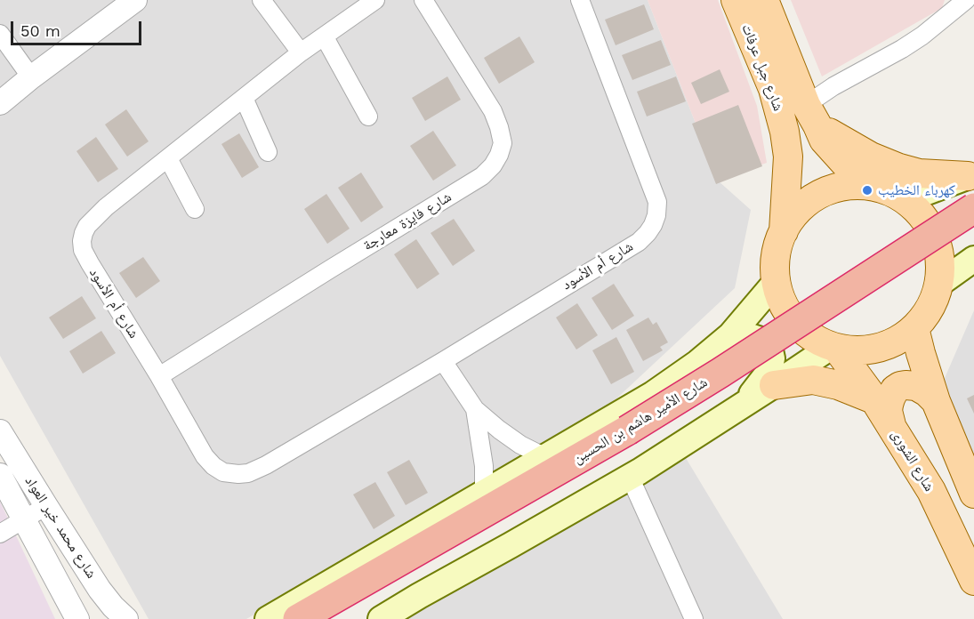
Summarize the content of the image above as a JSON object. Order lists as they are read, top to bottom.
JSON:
{
  "streets": {
    "highway": ["شارع الأمير هاشم بن الحسين"],
    "main road": ["شارع جبل عرفات", "شارع الشورى"],
    "street": ["شارع فايزة معارجة", "شارع أم الأسود", "شارع محمد خير العواد"]
  },
  "crossings": [
    ["شارع جبل عرفات", "شارع الأمير هاشم بن الحسين"],
    ["شارع جبل عرفات", "شارع الشورى"],
    ["شارع فايزة معارجة", "شارع أم الأسود"],
    ["شارع الأمير هاشم بن الحسين", "شارع الشورى"]
  ],
  "places": ["كهرباء الخطيب"],
  "scale_bar": "50 m"
}
